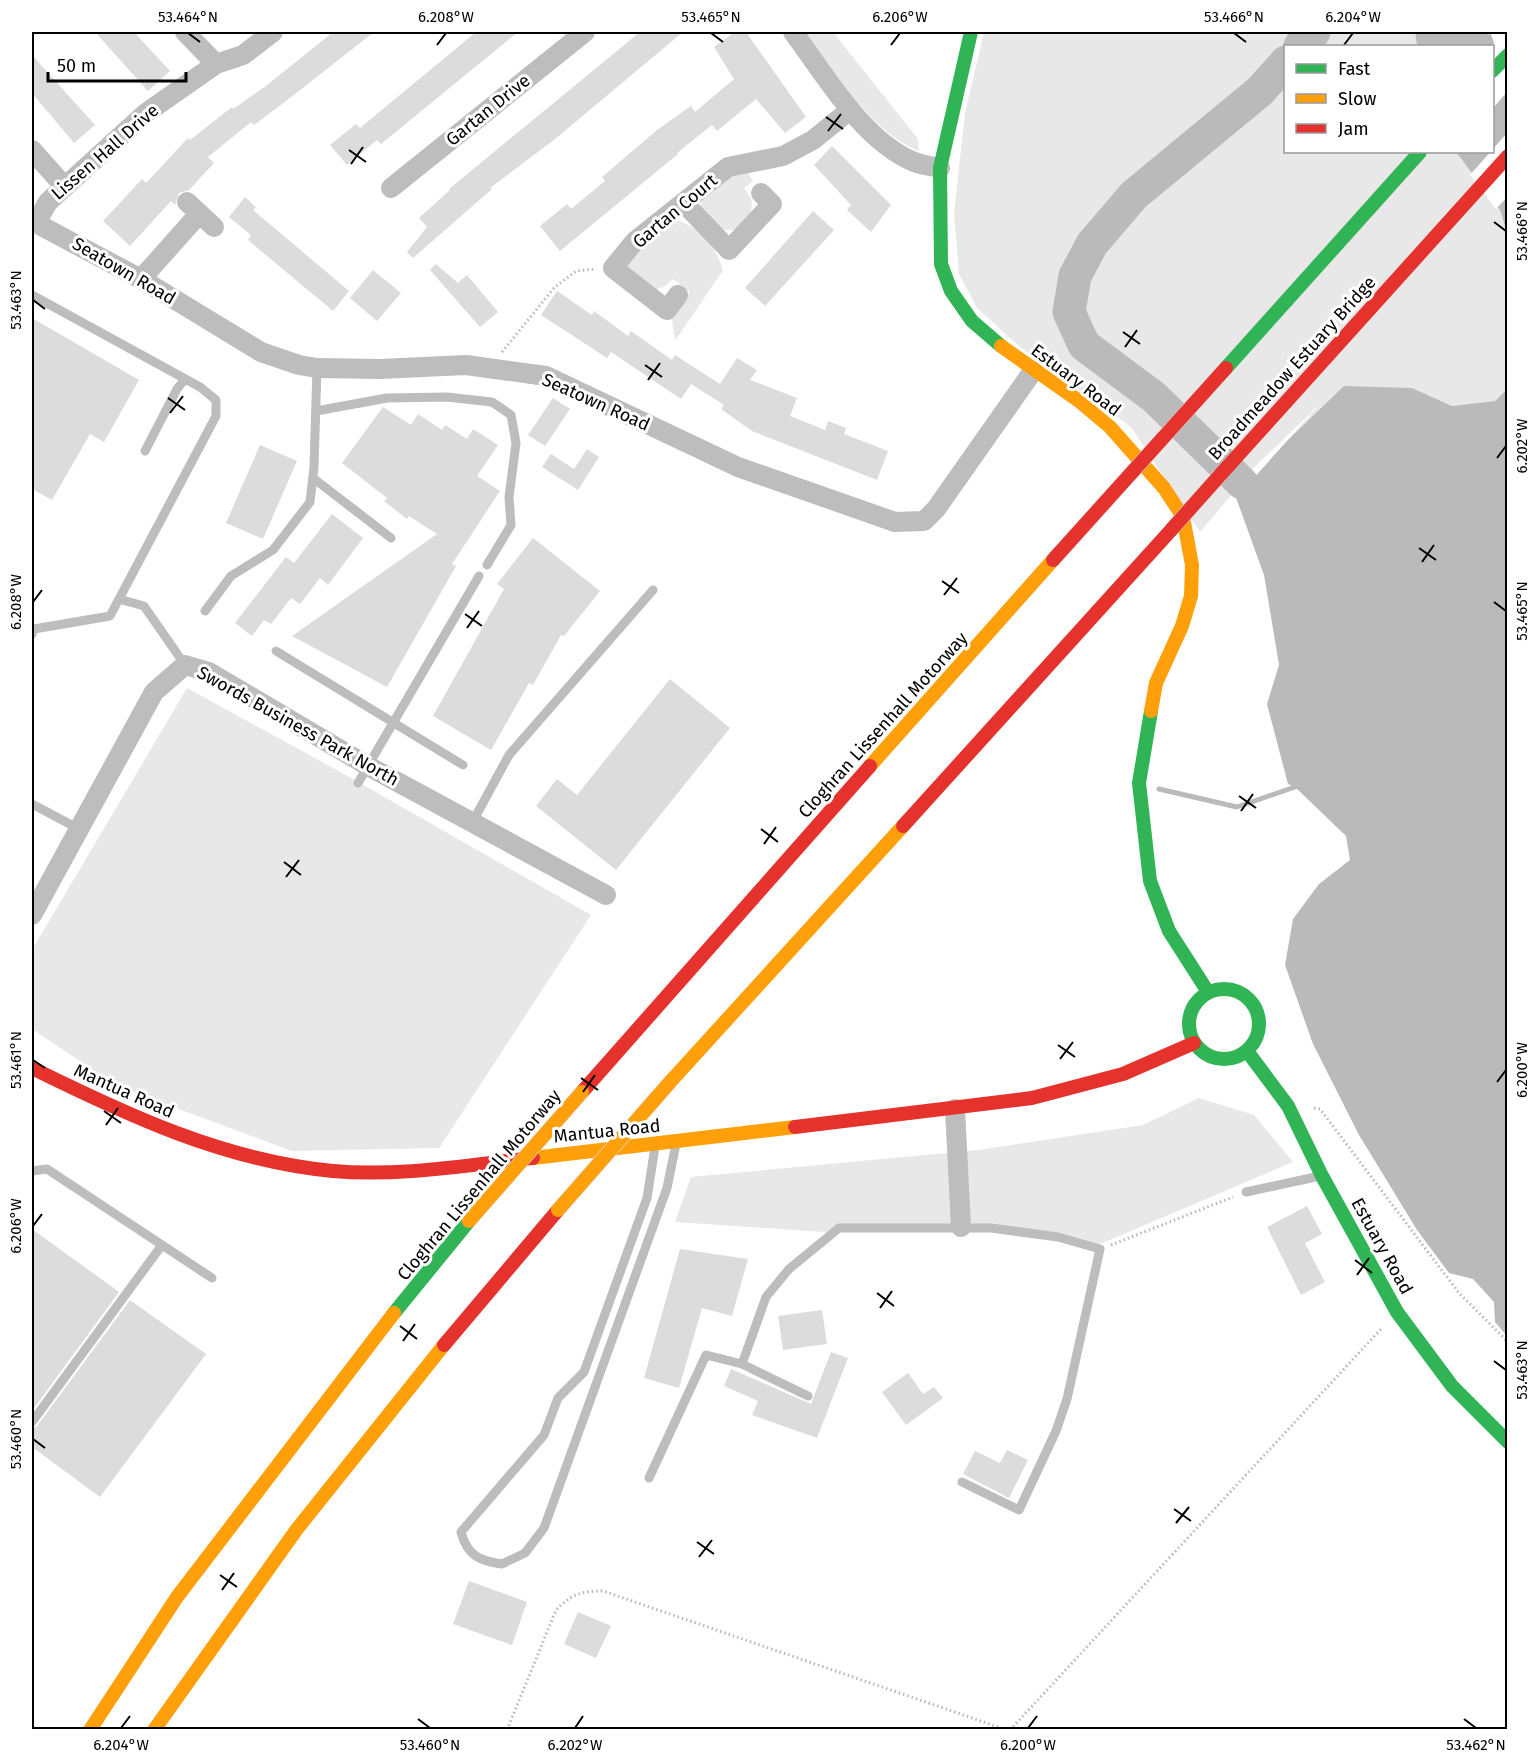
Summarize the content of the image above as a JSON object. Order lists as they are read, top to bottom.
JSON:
{
  "streets": {
    "main road": [
      "Broadmeadow Estuary Bridge",
      "Estuary Road",
      "Cloghran Lissenhall Motorway",
      "Mantua Road"
    ],
    "street": [
      "Gartan Drive",
      "Lissen Hall Drive",
      "Gartan Court",
      "Seatown Road",
      "Swords Business Park North"
    ]
  },
  "crossings": [
    ["Lissen Hall Drive", "Seatown Road"],
    ["Seatown Road", "Estuary Road"],
    ["Estuary Road", "Mantua Road"]
  ],
  "legend": ["Fast", "Slow", "Jam"],
  "scale_bar": "50 m",
  "coordinates": [
    "53.464°N",
    "6.208°W",
    "53.465°N",
    "6.206°W",
    "53.466°N",
    "6.204°W",
    "53.463°N",
    "6.202°W",
    "53.461°N",
    "6.200°W",
    "53.460°N",
    "53.462°N"
  ]
}
